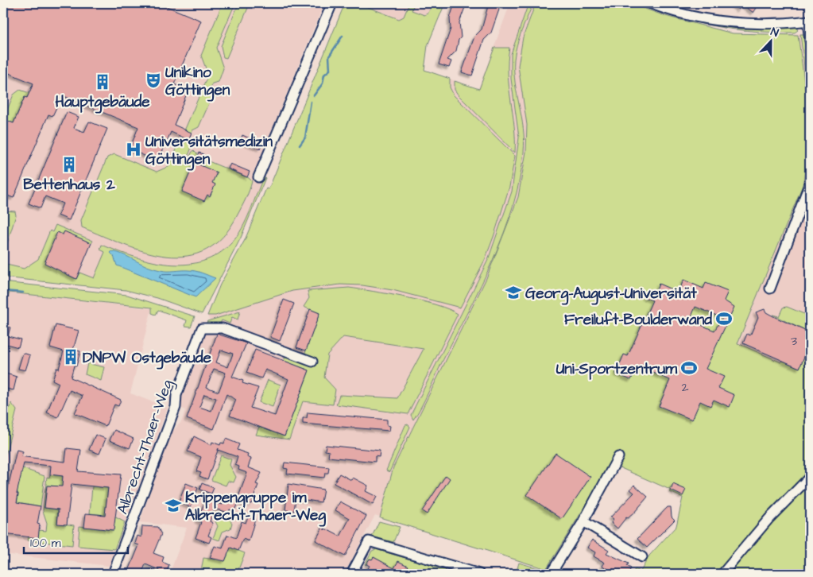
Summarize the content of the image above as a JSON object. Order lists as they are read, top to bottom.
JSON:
{
  "streets": {
    "street": ["Albrecht-Thaer-Weg"]
  },
  "places": {
    "theatre": ["Unikino Göttingen"],
    "building": ["Hauptgebäude", "Bettenhaus 2", "DNPW Ostgebäude"],
    "hospital": ["Universitätsmedizin Göttingen"],
    "school or university": ["Georg-August-Universität", "Krippengruppe im Albrecht-Thaer-Weg"],
    "sports": ["Freiluft-Boulderwand", "Uni-Sportzentrum"]
  },
  "house_numbers": ["3", "2"],
  "scale_bar": "100 m",
  "north": "top"
}
